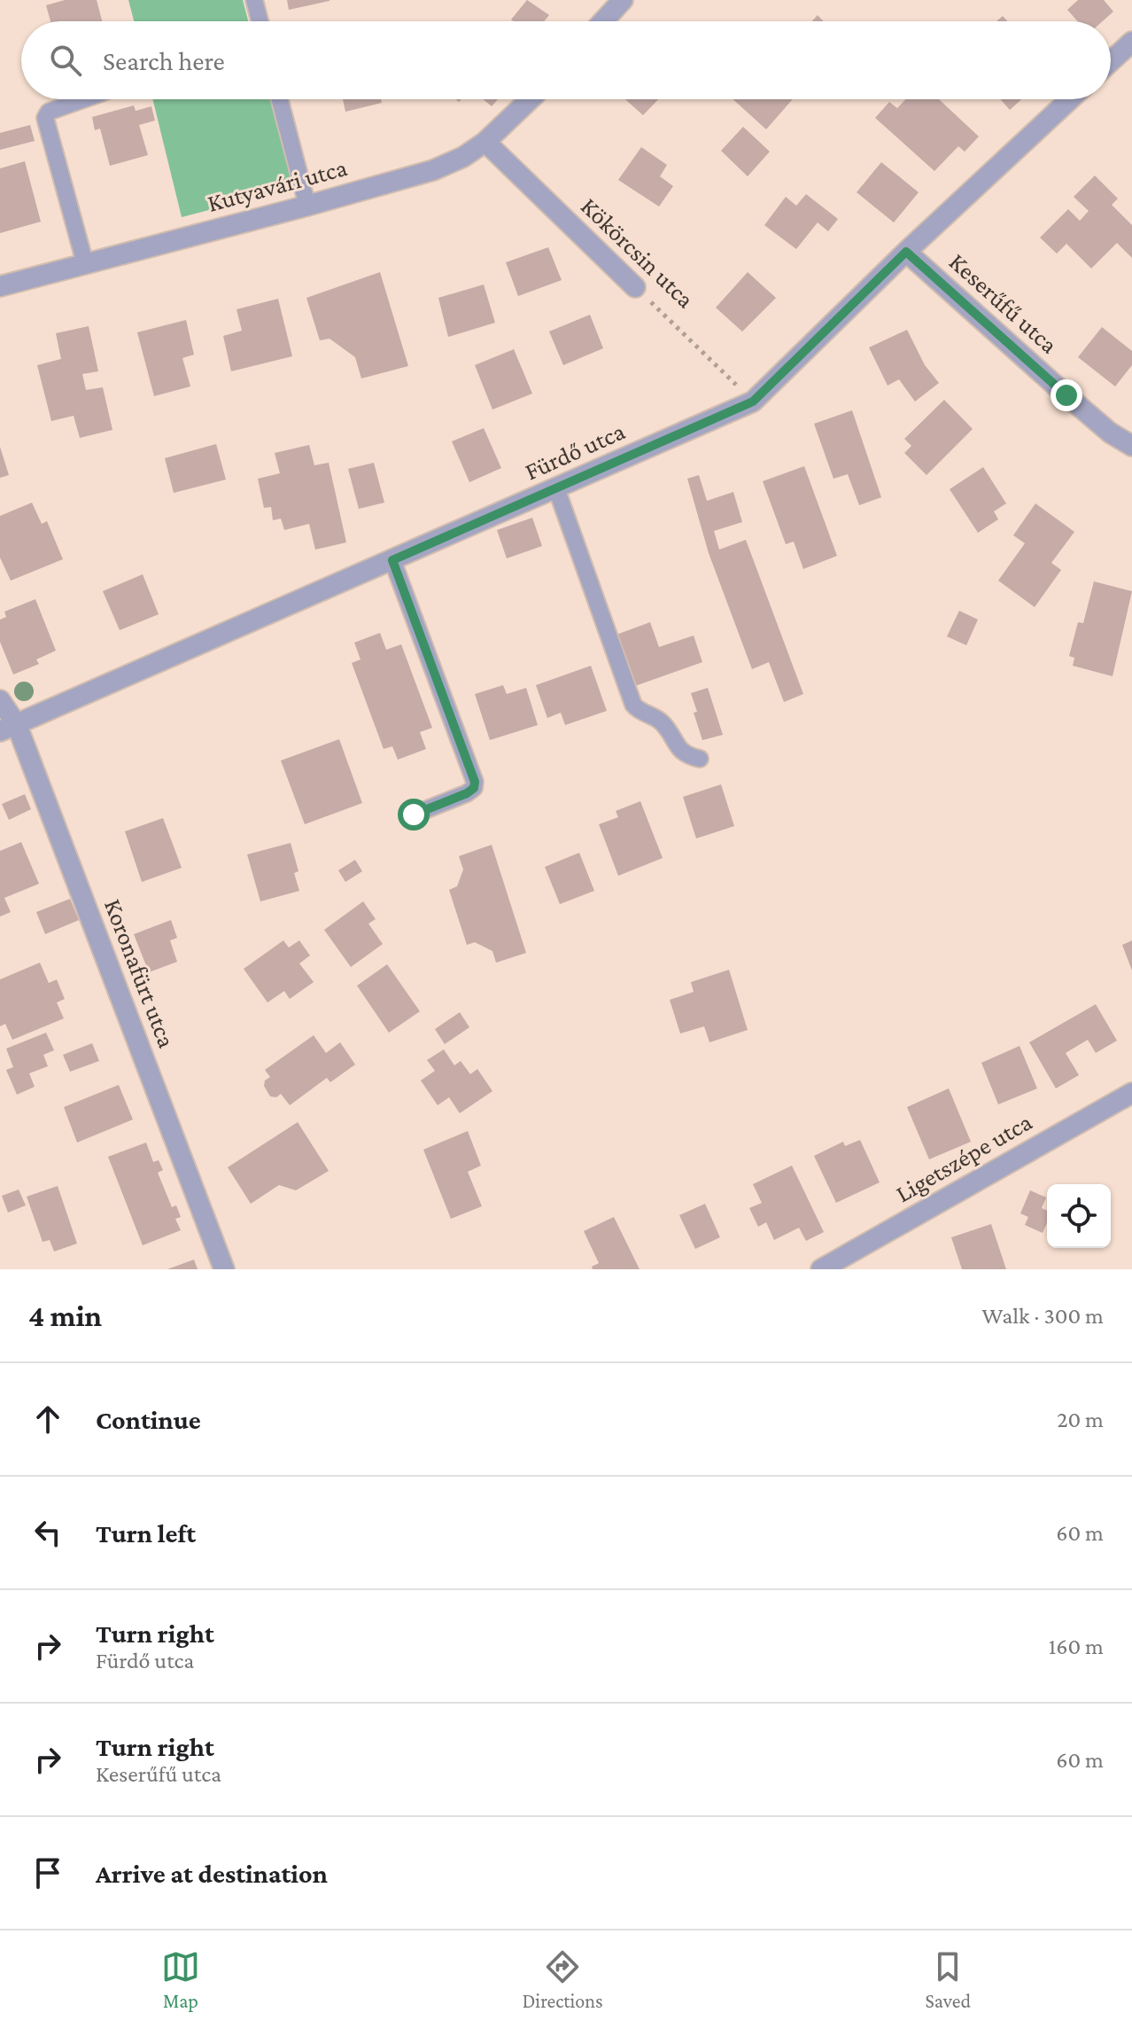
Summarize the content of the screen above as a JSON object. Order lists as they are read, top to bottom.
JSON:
{
  "streets": {
    "street": [
      "Kutyavári utca",
      "Kökörcsin utca",
      "Keserűfű utca",
      "Fürdő utca",
      "Koronafürt utca",
      "Ligetszépe utca"
    ]
  },
  "crossings": [
    ["Kutyavári utca", "Kökörcsin utca"],
    ["Kökörcsin utca", "Fürdő utca"],
    ["Keserűfű utca", "Fürdő utca"],
    ["Fürdő utca", "Koronafürt utca"]
  ],
  "page": {
    "search": "Search here",
    "heading": ["4 min", "Walk · 300 m"],
    "list": [
      ["Continue", "20 m"],
      ["Turn left", "60 m"],
      ["Turn right", "Fürdő utca", "160 m"],
      ["Turn right", "Keserűfű utca", "60 m"],
      "Arrive at destination"
    ],
    "nav": ["Map", "Directions", "Saved"]
  }
}
